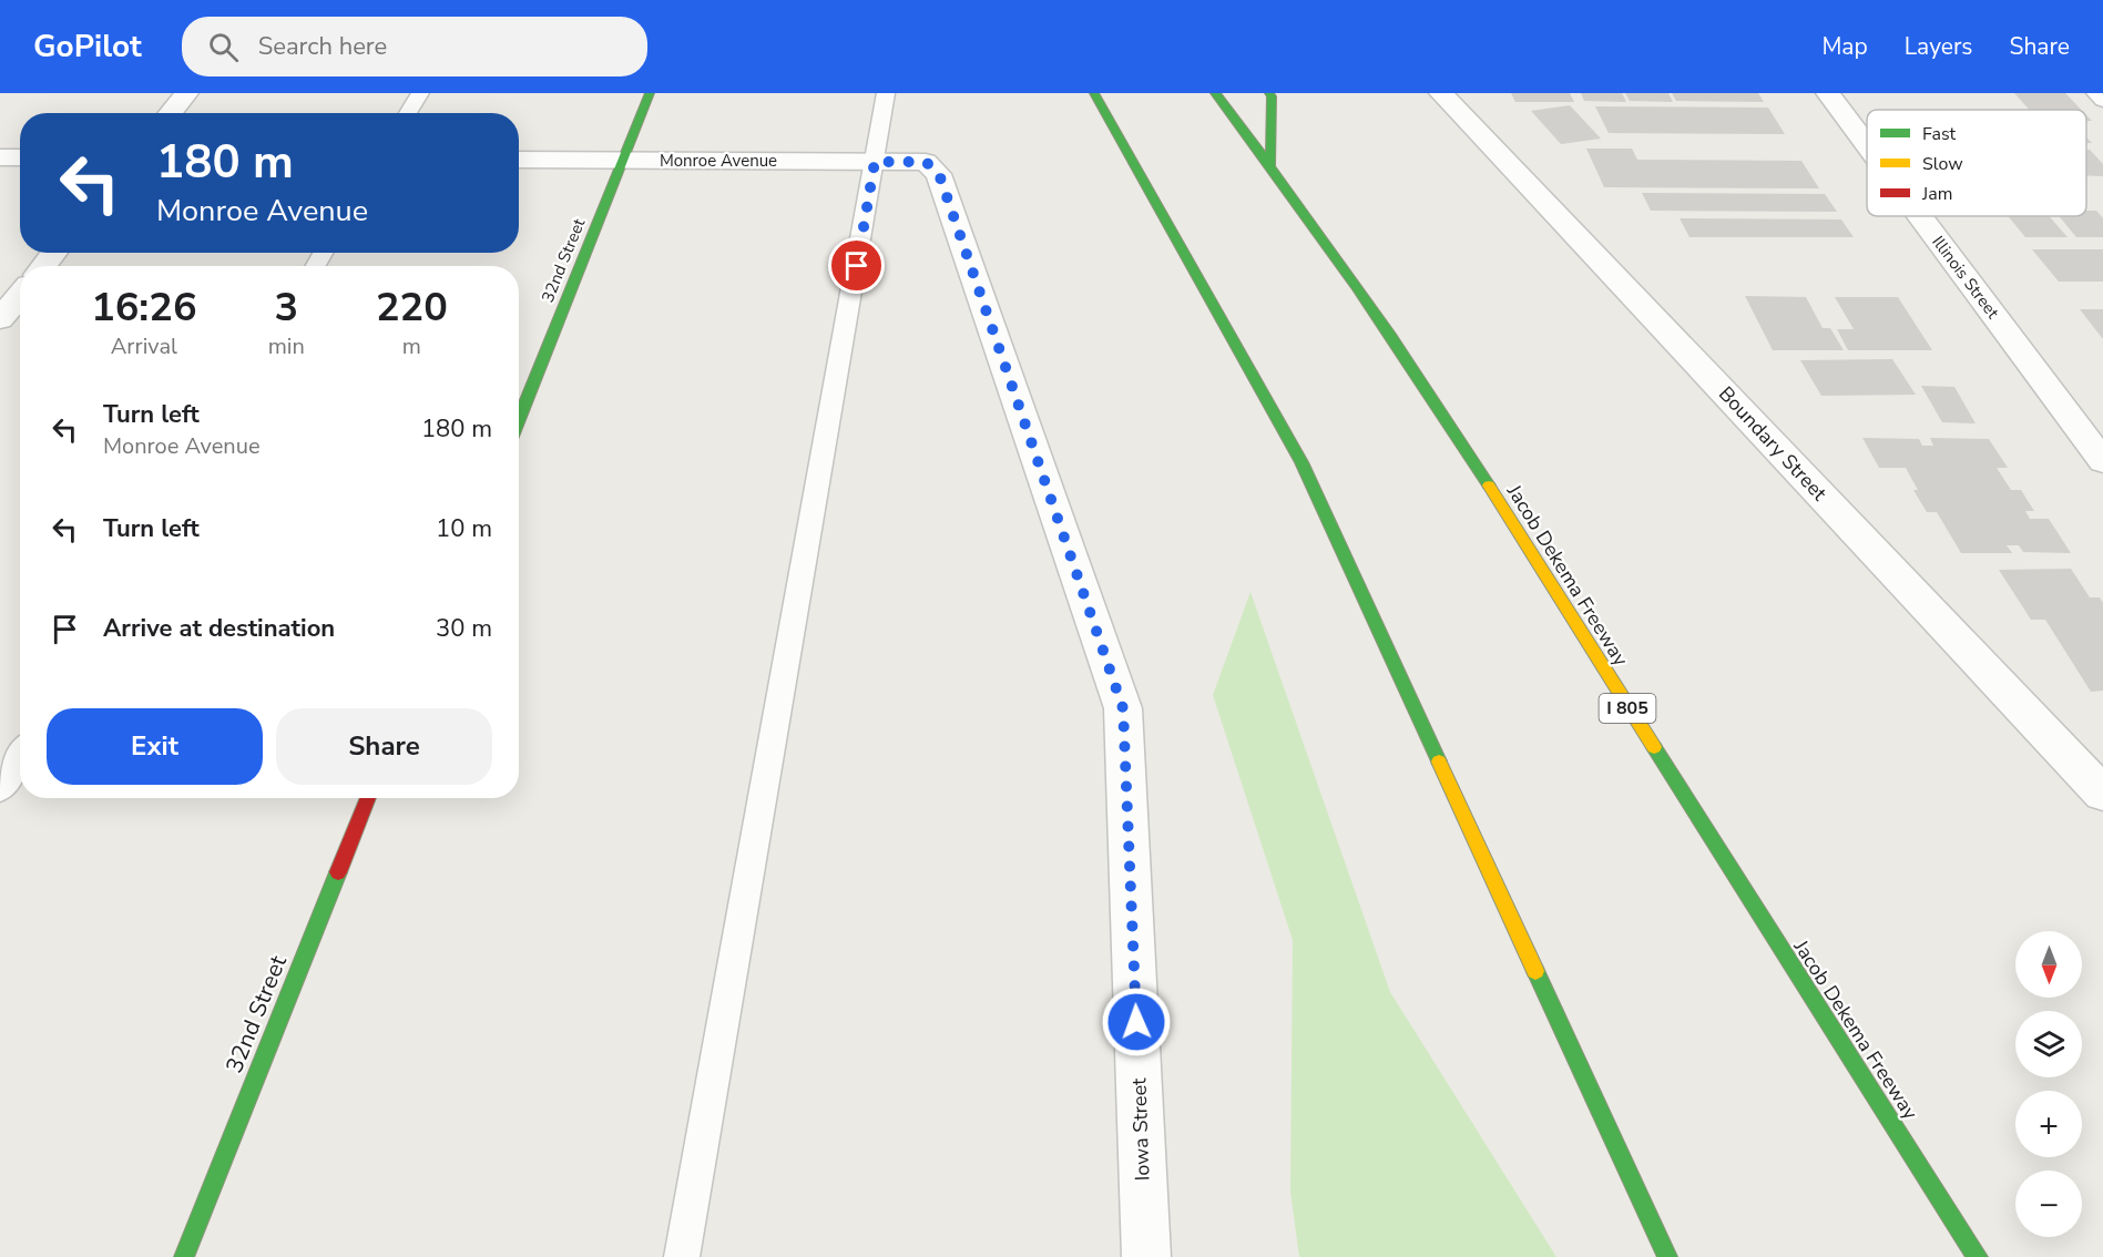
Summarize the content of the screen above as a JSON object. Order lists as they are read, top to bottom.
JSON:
{
  "streets": {
    "main road": ["32nd Street", "Jacob Dekema Freeway", "I 805"],
    "street": [
      "Monroe Avenue",
      "Illinois Street",
      "Boundary Street",
      "Iowa Street"
    ]
  },
  "crossings": [
    ["Monroe Avenue", "32nd Street"],
    ["Monroe Avenue", "Iowa Street"]
  ],
  "legend": ["Fast", "Slow", "Jam"],
  "north": "bottom",
  "page": {
    "header": "GoPilot",
    "search": "Search here",
    "nav": ["Map", "Layers", "Share"],
    "turn": ["180 m", "Monroe Avenue"],
    "eta": [
      "16:26",
      "Arrival",
      "3",
      "min",
      "220",
      "m"
    ],
    "list": [
      {
        "name": "Turn left",
        "note": "Monroe Avenue",
        "value": "180 m"
      },
      {
        "name": "Turn left",
        "value": "10 m"
      },
      {
        "name": "Arrive at destination",
        "value": "30 m"
      }
    ],
    "buttons": ["Exit", "Share"],
    "map_buttons": ["+", "−"]
  }
}
